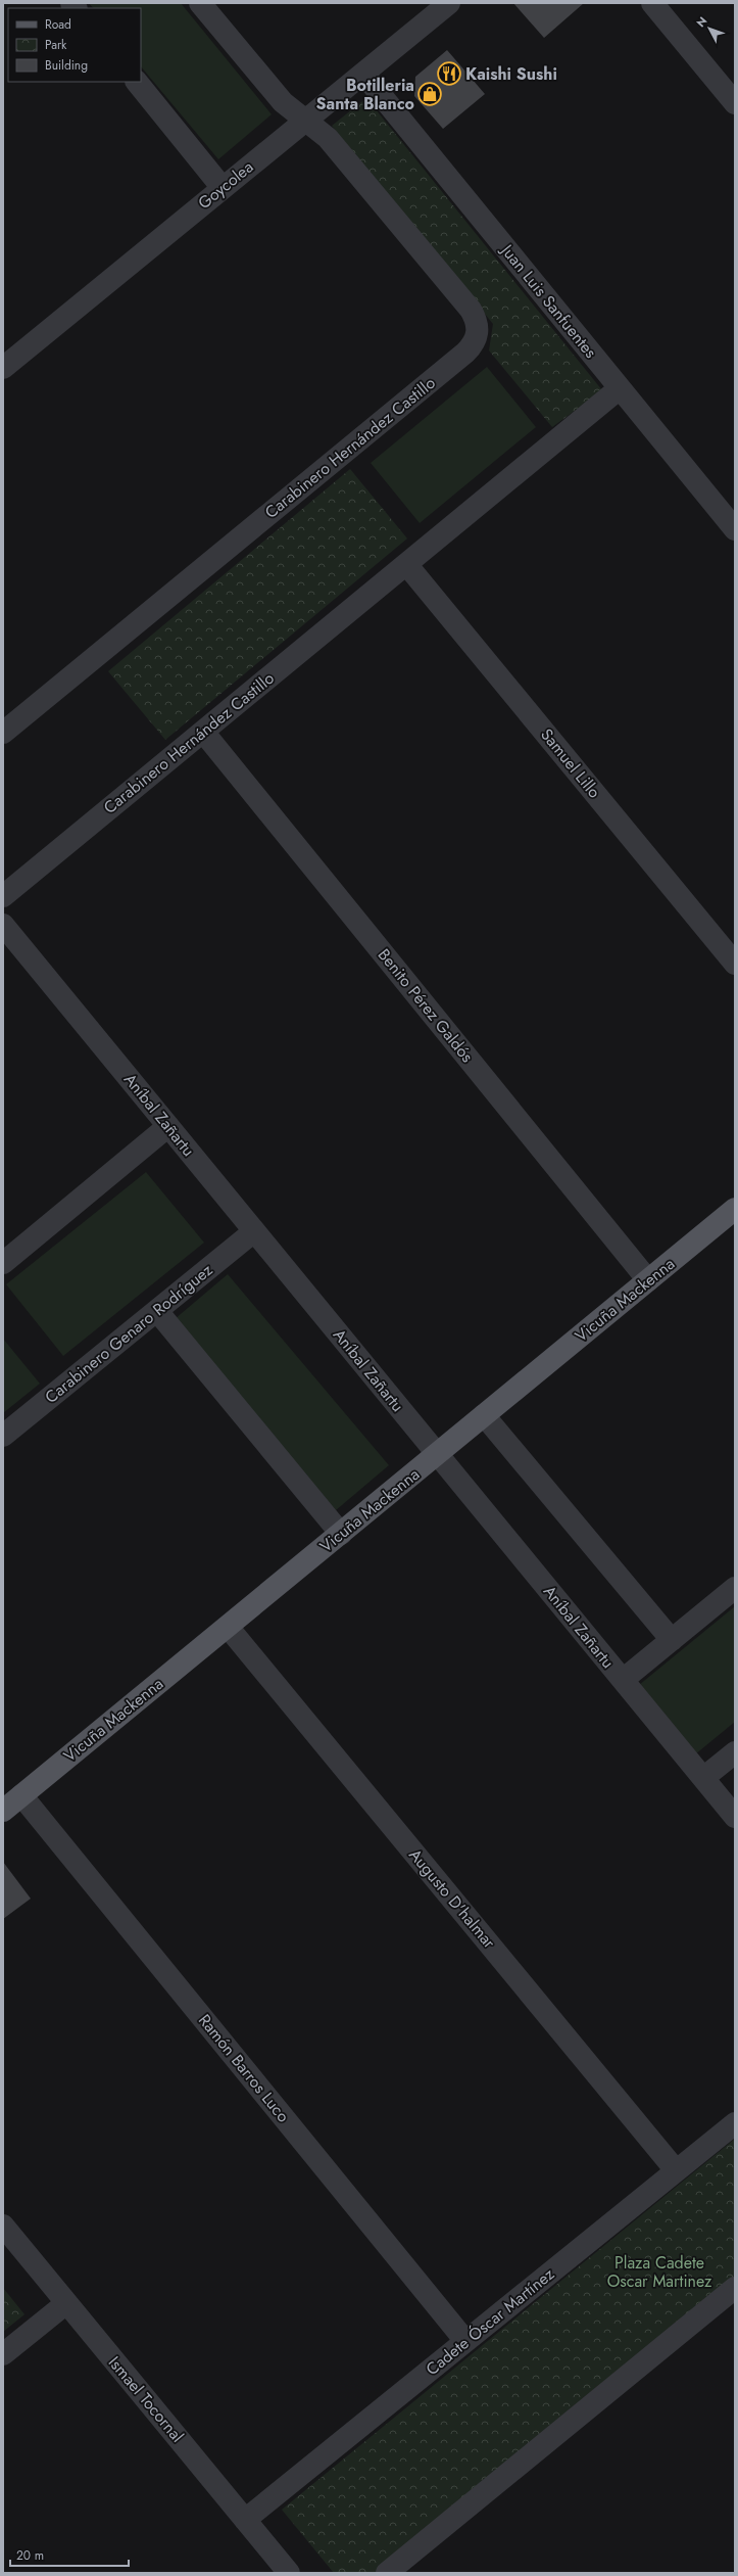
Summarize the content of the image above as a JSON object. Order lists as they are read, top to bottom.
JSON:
{
  "streets": {
    "main road": ["Vicuña Mackenna"],
    "street": [
      "Goycolea",
      "Juan Luis Sanfuentes",
      "Carabinero Hernández Castillo",
      "Samuel Lillo",
      "Benito Pérez Galdós",
      "Aníbal Zañartu",
      "Carabinero Genaro Rodríguez",
      "Augusto D'halmar",
      "Ramón Barros Luco",
      "Cadete Óscar Martínez",
      "Ismael Tocornal"
    ]
  },
  "crossings": [
    ["Goycolea", "Juan Luis Sanfuentes"],
    ["Goycolea", "Carabinero Hernández Castillo"],
    ["Juan Luis Sanfuentes", "Carabinero Hernández Castillo"],
    ["Carabinero Hernández Castillo", "Samuel Lillo"],
    ["Carabinero Hernández Castillo", "Benito Pérez Galdós"],
    ["Benito Pérez Galdós", "Vicuña Mackenna"],
    ["Aníbal Zañartu", "Vicuña Mackenna"],
    ["Aníbal Zañartu", "Carabinero Genaro Rodríguez"],
    ["Vicuña Mackenna", "Augusto D'halmar"],
    ["Vicuña Mackenna", "Ramón Barros Luco"],
    ["Augusto D'halmar", "Cadete Óscar Martínez"],
    ["Ramón Barros Luco", "Cadete Óscar Martínez"],
    ["Cadete Óscar Martínez", "Ismael Tocornal"]
  ],
  "parks": ["Plaza Cadete Oscar Martinez"],
  "places": {
    "restaurant": ["Kaishi Sushi"],
    "shop": ["Botilleria Santa Blanco"]
  },
  "legend": ["Road", "Park", "Building"],
  "scale_bar": "20 m",
  "north": "top left"
}
